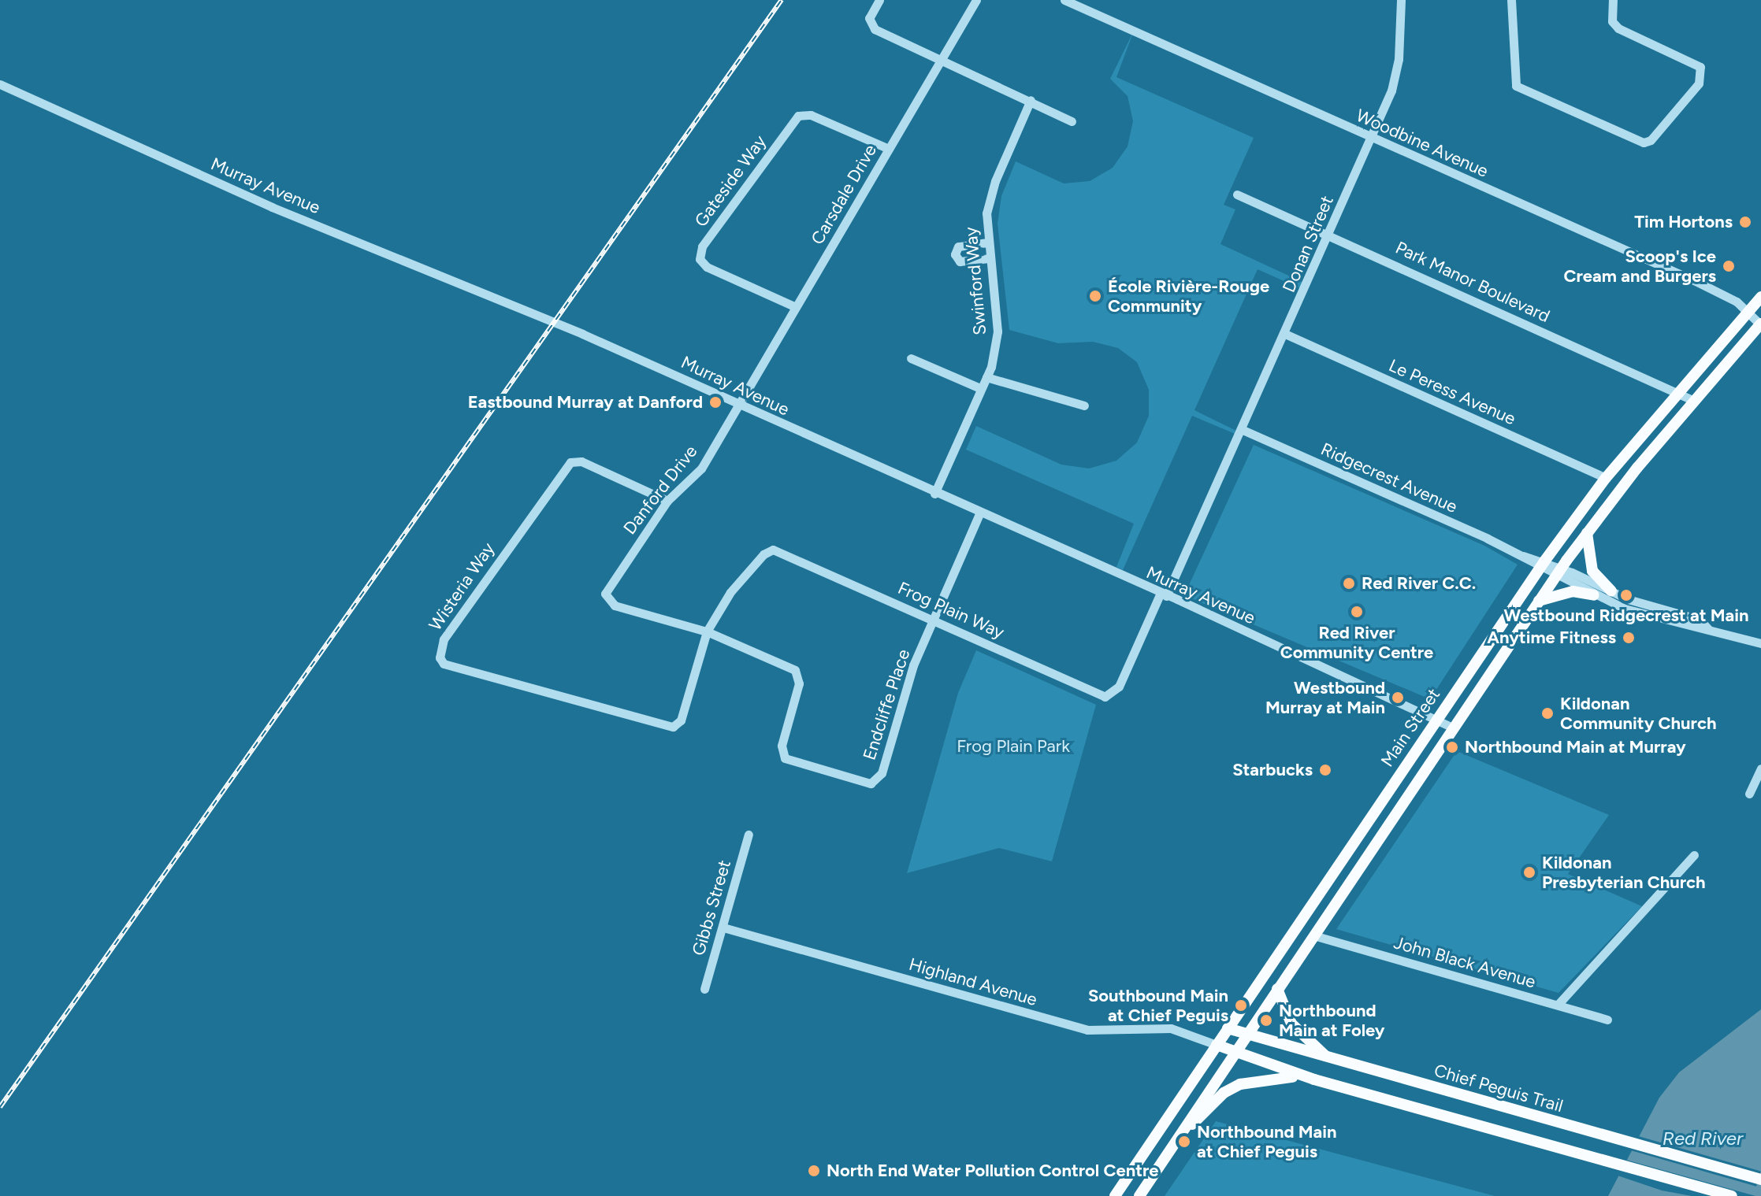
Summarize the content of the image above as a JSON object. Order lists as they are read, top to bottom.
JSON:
{
  "streets": {
    "main road": ["Main Street", "Chief Peguis Trail"],
    "street": [
      "Woodbine Avenue",
      "Gateside Way",
      "Murray Avenue",
      "Carsdale Drive",
      "Donan Street",
      "Swinford Way",
      "Park Manor Boulevard",
      "Le Peress Avenue",
      "Ridgecrest Avenue",
      "Danford Drive",
      "Wisteria Way",
      "Frog Plain Way",
      "Endcliffe Place",
      "Gibbs Street",
      "John Black Avenue",
      "Highland Avenue"
    ]
  },
  "crossings": [
    ["Woodbine Avenue", "Donan Street"],
    ["Woodbine Avenue", "Main Street"],
    ["Gateside Way", "Carsdale Drive"],
    ["Murray Avenue", "Carsdale Drive"],
    ["Murray Avenue", "Donan Street"],
    ["Murray Avenue", "Swinford Way"],
    ["Murray Avenue", "Danford Drive"],
    ["Murray Avenue", "Frog Plain Way"],
    ["Murray Avenue", "Endcliffe Place"],
    ["Murray Avenue", "Main Street"],
    ["Carsdale Drive", "Danford Drive"],
    ["Donan Street", "Park Manor Boulevard"],
    ["Donan Street", "Le Peress Avenue"],
    ["Donan Street", "Ridgecrest Avenue"],
    ["Donan Street", "Frog Plain Way"],
    ["Park Manor Boulevard", "Main Street"],
    ["Le Peress Avenue", "Main Street"],
    ["Ridgecrest Avenue", "Main Street"],
    ["Danford Drive", "Wisteria Way"],
    ["Danford Drive", "Frog Plain Way"],
    ["Danford Drive", "Endcliffe Place"],
    ["Wisteria Way", "Frog Plain Way"],
    ["Wisteria Way", "Endcliffe Place"],
    ["Frog Plain Way", "Endcliffe Place"],
    ["Main Street", "John Black Avenue"],
    ["Main Street", "Highland Avenue"],
    ["Main Street", "Chief Peguis Trail"],
    ["Gibbs Street", "Highland Avenue"]
  ],
  "water": ["Red River"],
  "parks": ["Frog Plain Park"],
  "places": [
    "Tim Hortons",
    "Scoop's Ice Cream and Burgers",
    "École Rivière-Rouge Community",
    "Eastbound Murray at Danford",
    "Red River C.C.",
    "Westbound Ridgecrest at Main",
    "Red River Community Centre",
    "Anytime Fitness",
    "Westbound Murray at Main",
    "Kildonan Community Church",
    "Northbound Main at Murray",
    "Starbucks",
    "Kildonan Presbyterian Church",
    "Southbound Main at Chief Peguis",
    "Northbound Main at Foley",
    "Northbound Main at Chief Peguis",
    "North End Water Pollution Control Centre"
  ]
}
